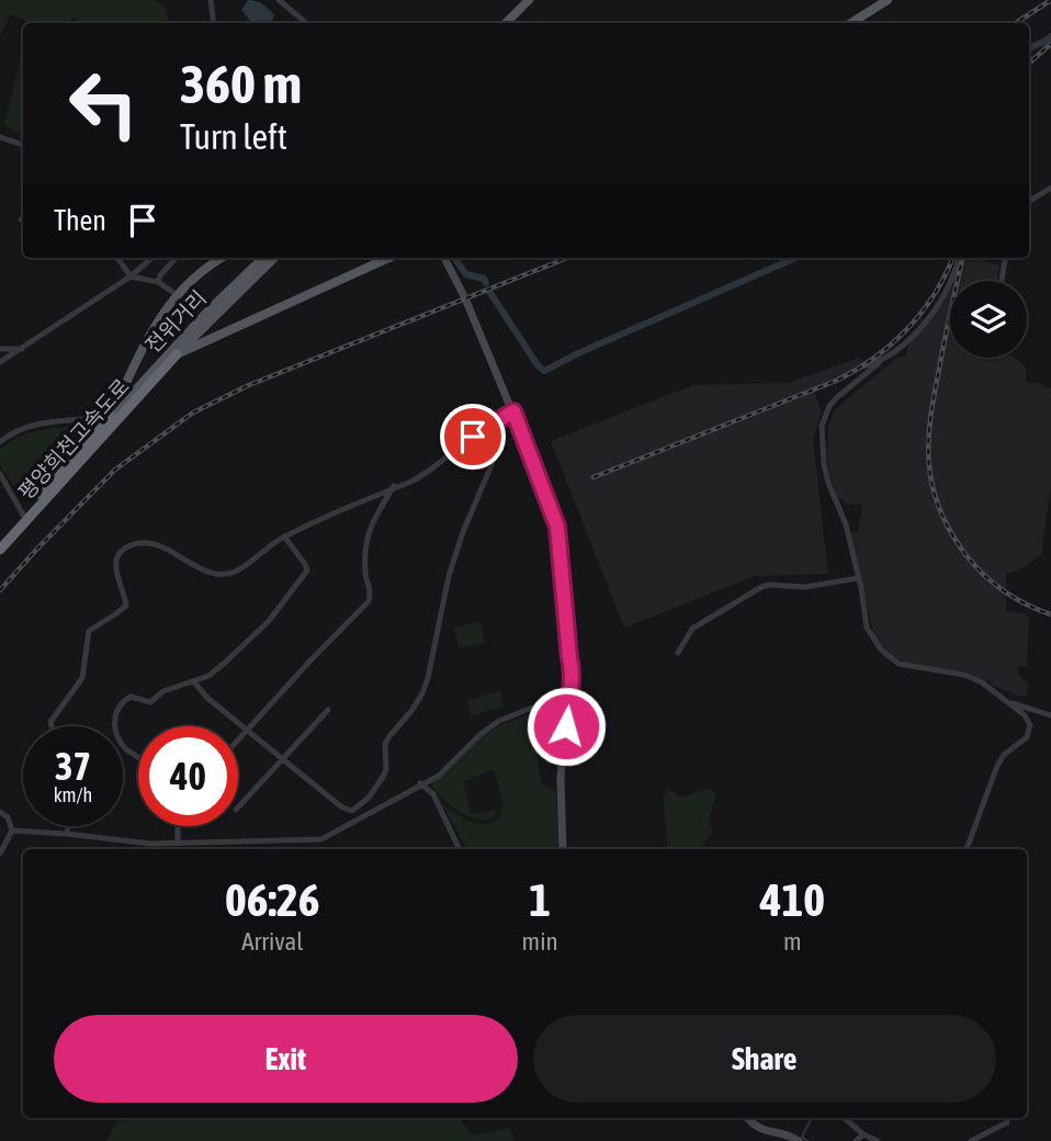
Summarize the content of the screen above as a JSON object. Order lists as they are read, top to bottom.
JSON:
{
  "streets": {
    "highway": ["평양희천고속도로"],
    "main road": ["전위거리"]
  },
  "crossings": [
    ["전위거리", "평양희천고속도로"]
  ],
  "page": {
    "turn": ["360 m", "Turn left"],
    "then": "Then",
    "speed": "37 km/h",
    "limit": "40",
    "eta": [
      "06:26",
      "Arrival",
      "1",
      "min",
      "410",
      "m"
    ],
    "buttons": ["Exit", "Share"]
  }
}
